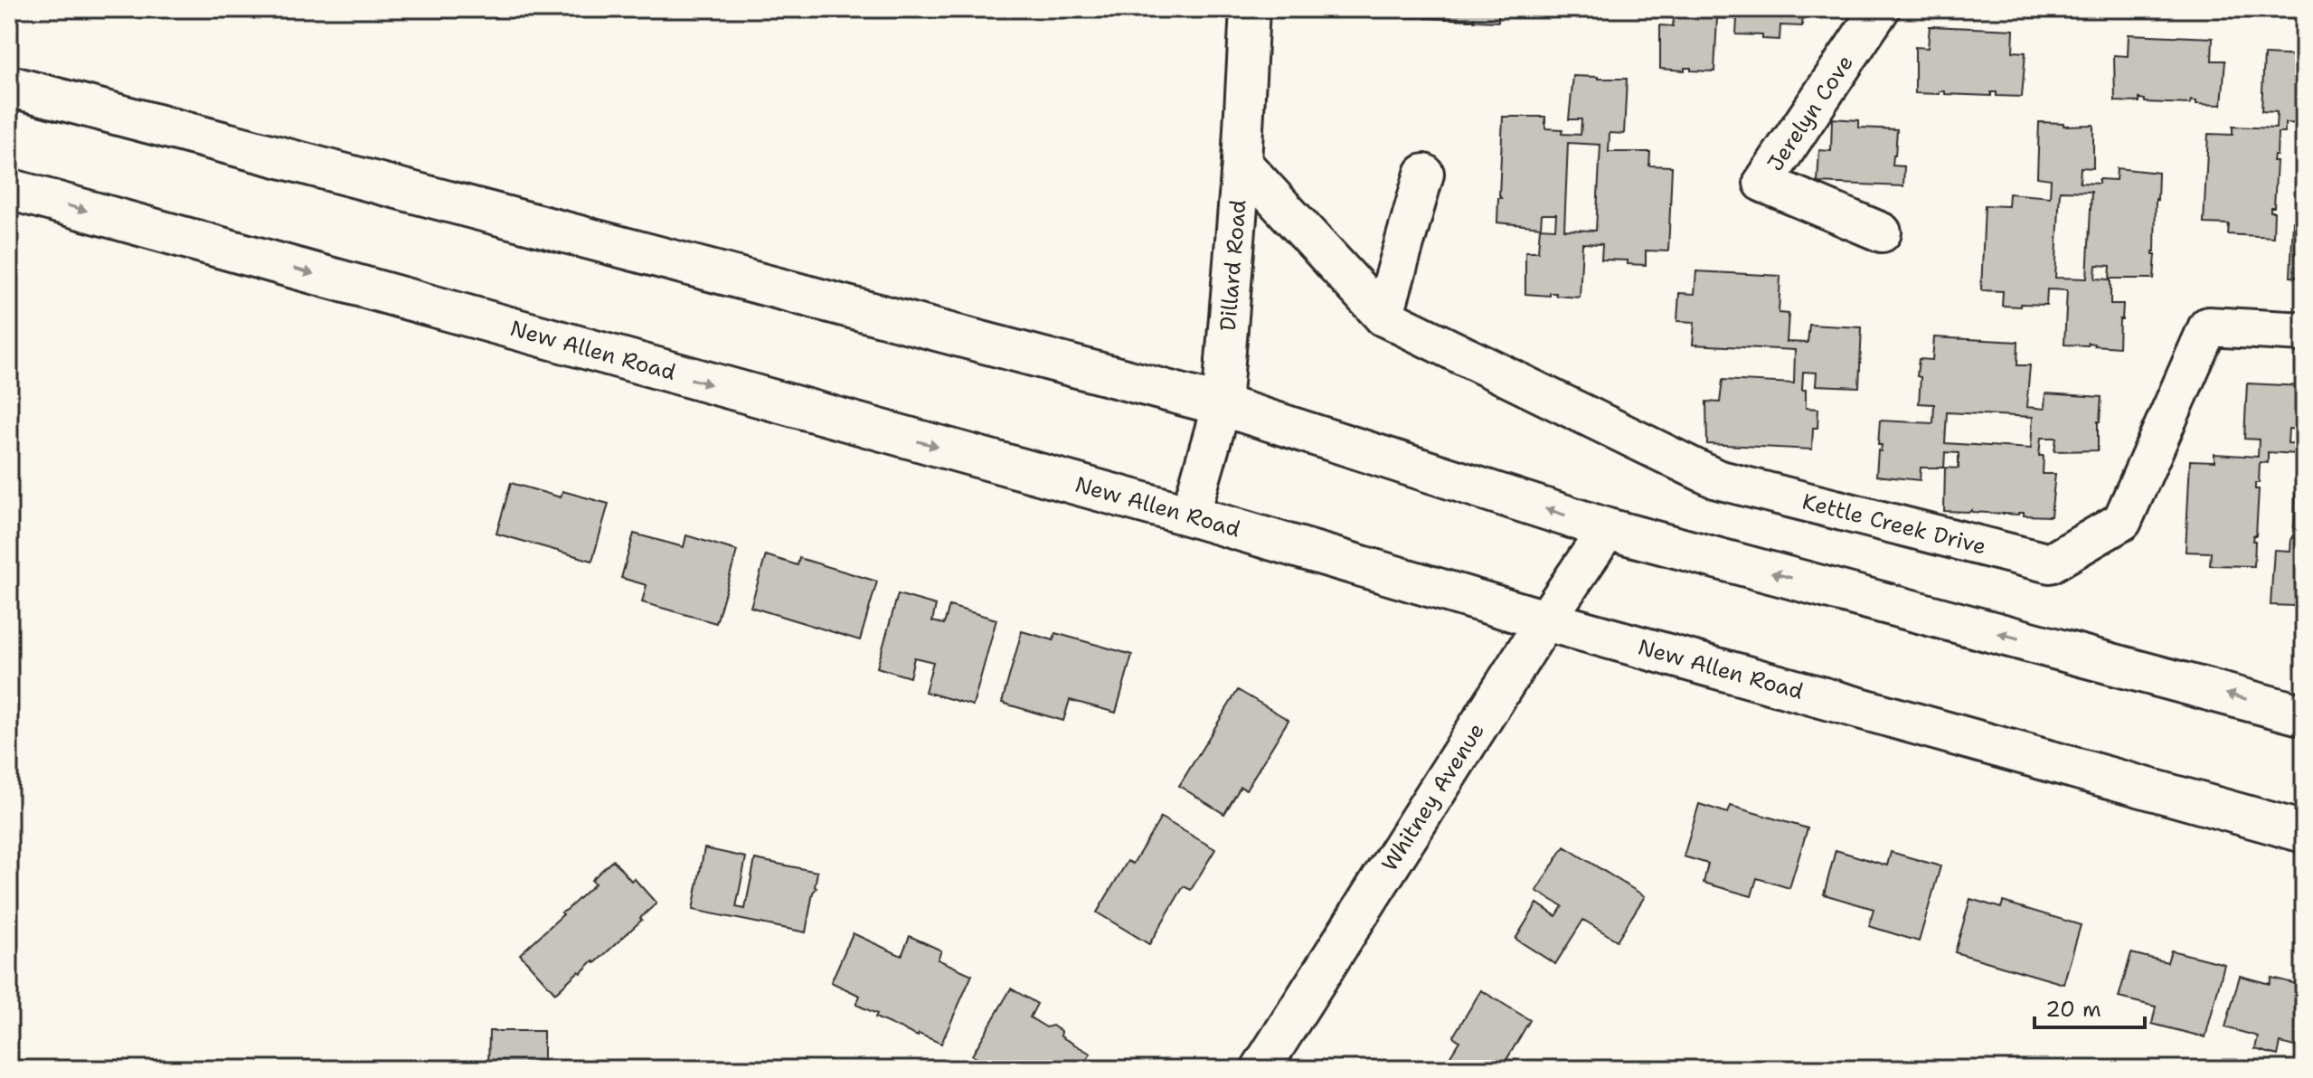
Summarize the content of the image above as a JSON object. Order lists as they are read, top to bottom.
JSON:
{
  "streets": {
    "main road": ["New Allen Road"],
    "street": [
      "Jerelyn Cove",
      "Dillard Road",
      "Kettle Creek Drive",
      "Whitney Avenue"
    ]
  },
  "crossings": [
    ["Dillard Road", "New Allen Road"],
    ["Dillard Road", "Kettle Creek Drive"],
    ["New Allen Road", "Whitney Avenue"]
  ],
  "scale_bar": "20 m"
}
